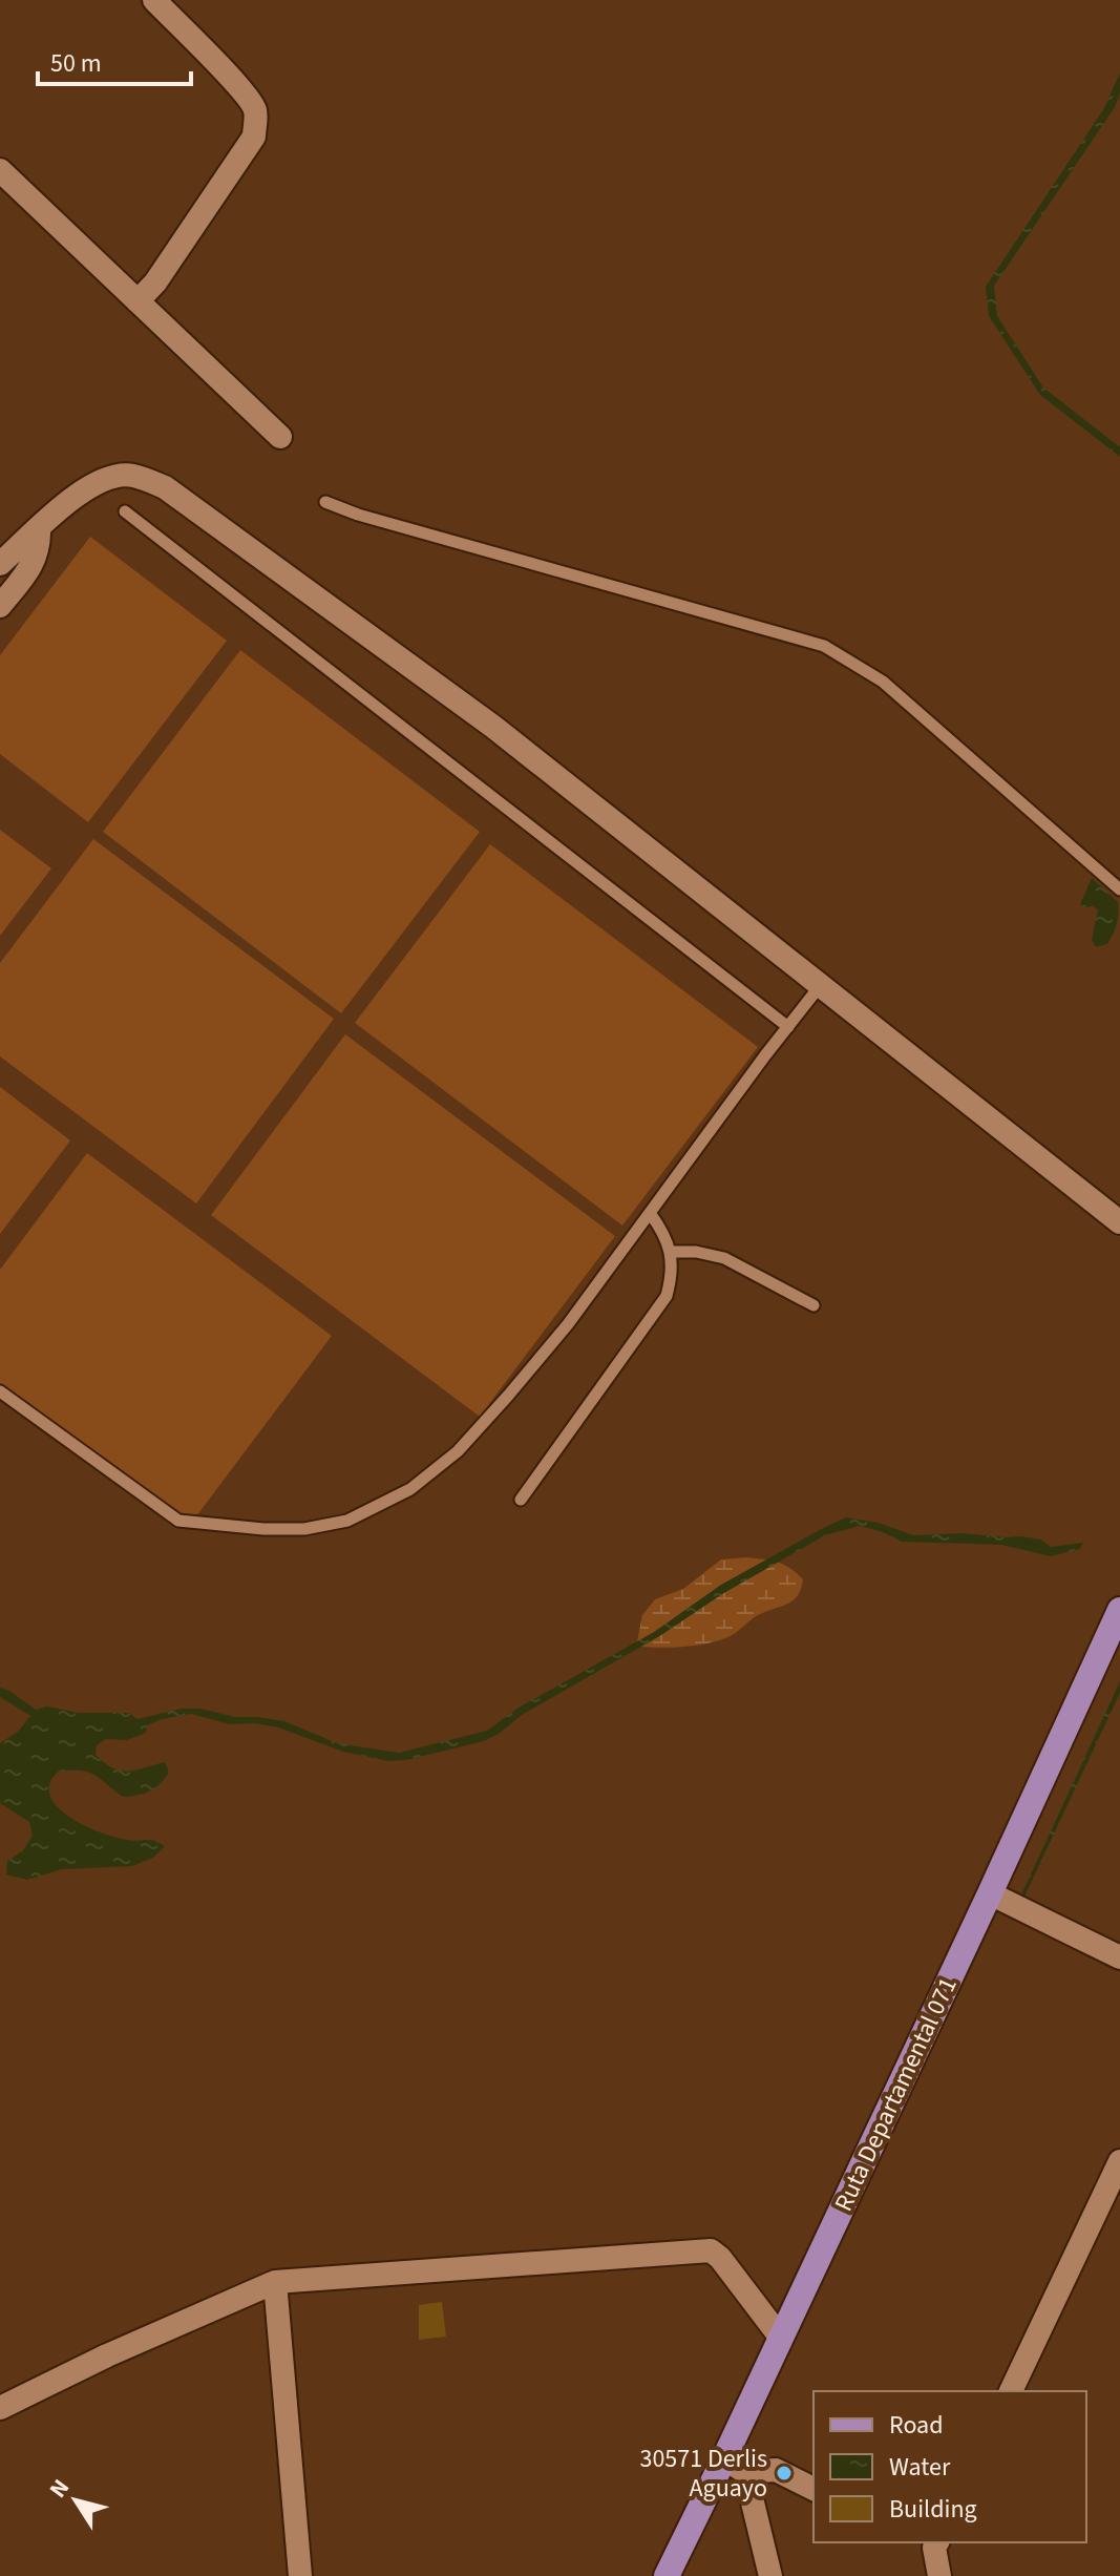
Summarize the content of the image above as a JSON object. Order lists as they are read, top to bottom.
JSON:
{
  "streets": {
    "main road": ["Ruta Departamental 071"]
  },
  "places": ["30571 Derlis Aguayo"],
  "legend": ["Road", "Water", "Building"],
  "scale_bar": "50 m",
  "north": "top left"
}
